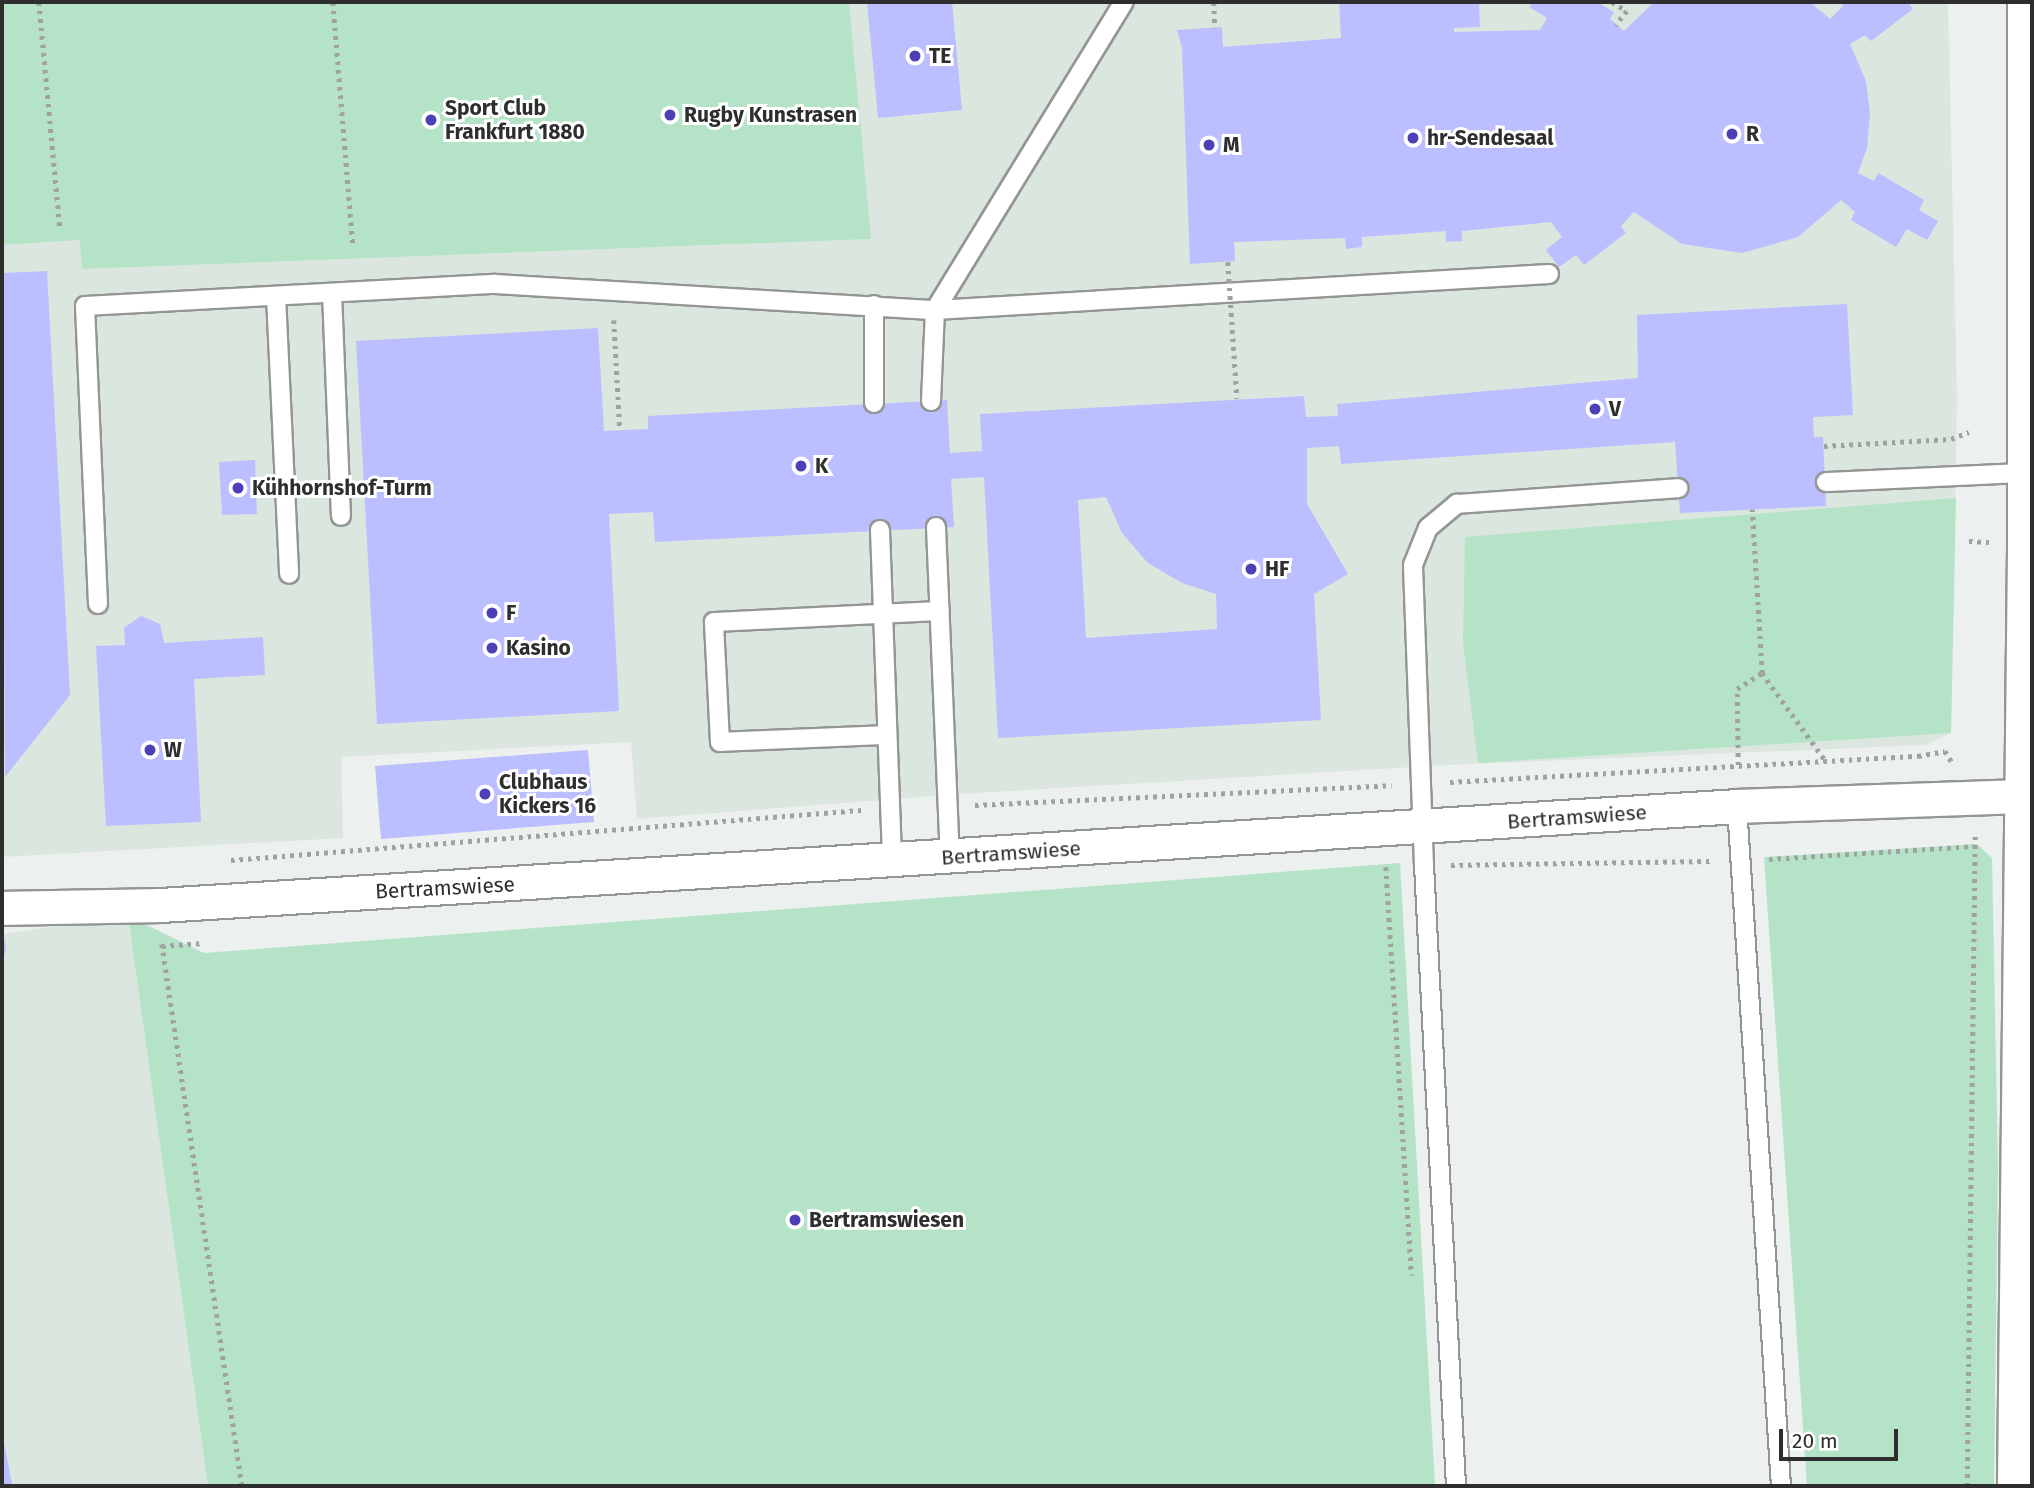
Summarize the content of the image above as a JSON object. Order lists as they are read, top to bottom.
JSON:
{
  "streets": {
    "street": ["Bertramswiese"]
  },
  "places": [
    "TE",
    "Rugby Kunstrasen",
    "Sport Club Frankfurt 1880",
    "R",
    "hr-Sendesaal",
    "M",
    "V",
    "K",
    "Kühhornshof-Turm",
    "HF",
    "F",
    "Kasino",
    "W",
    "Clubhaus Kickers 16",
    "Bertramswiesen"
  ],
  "scale_bar": "20 m"
}
